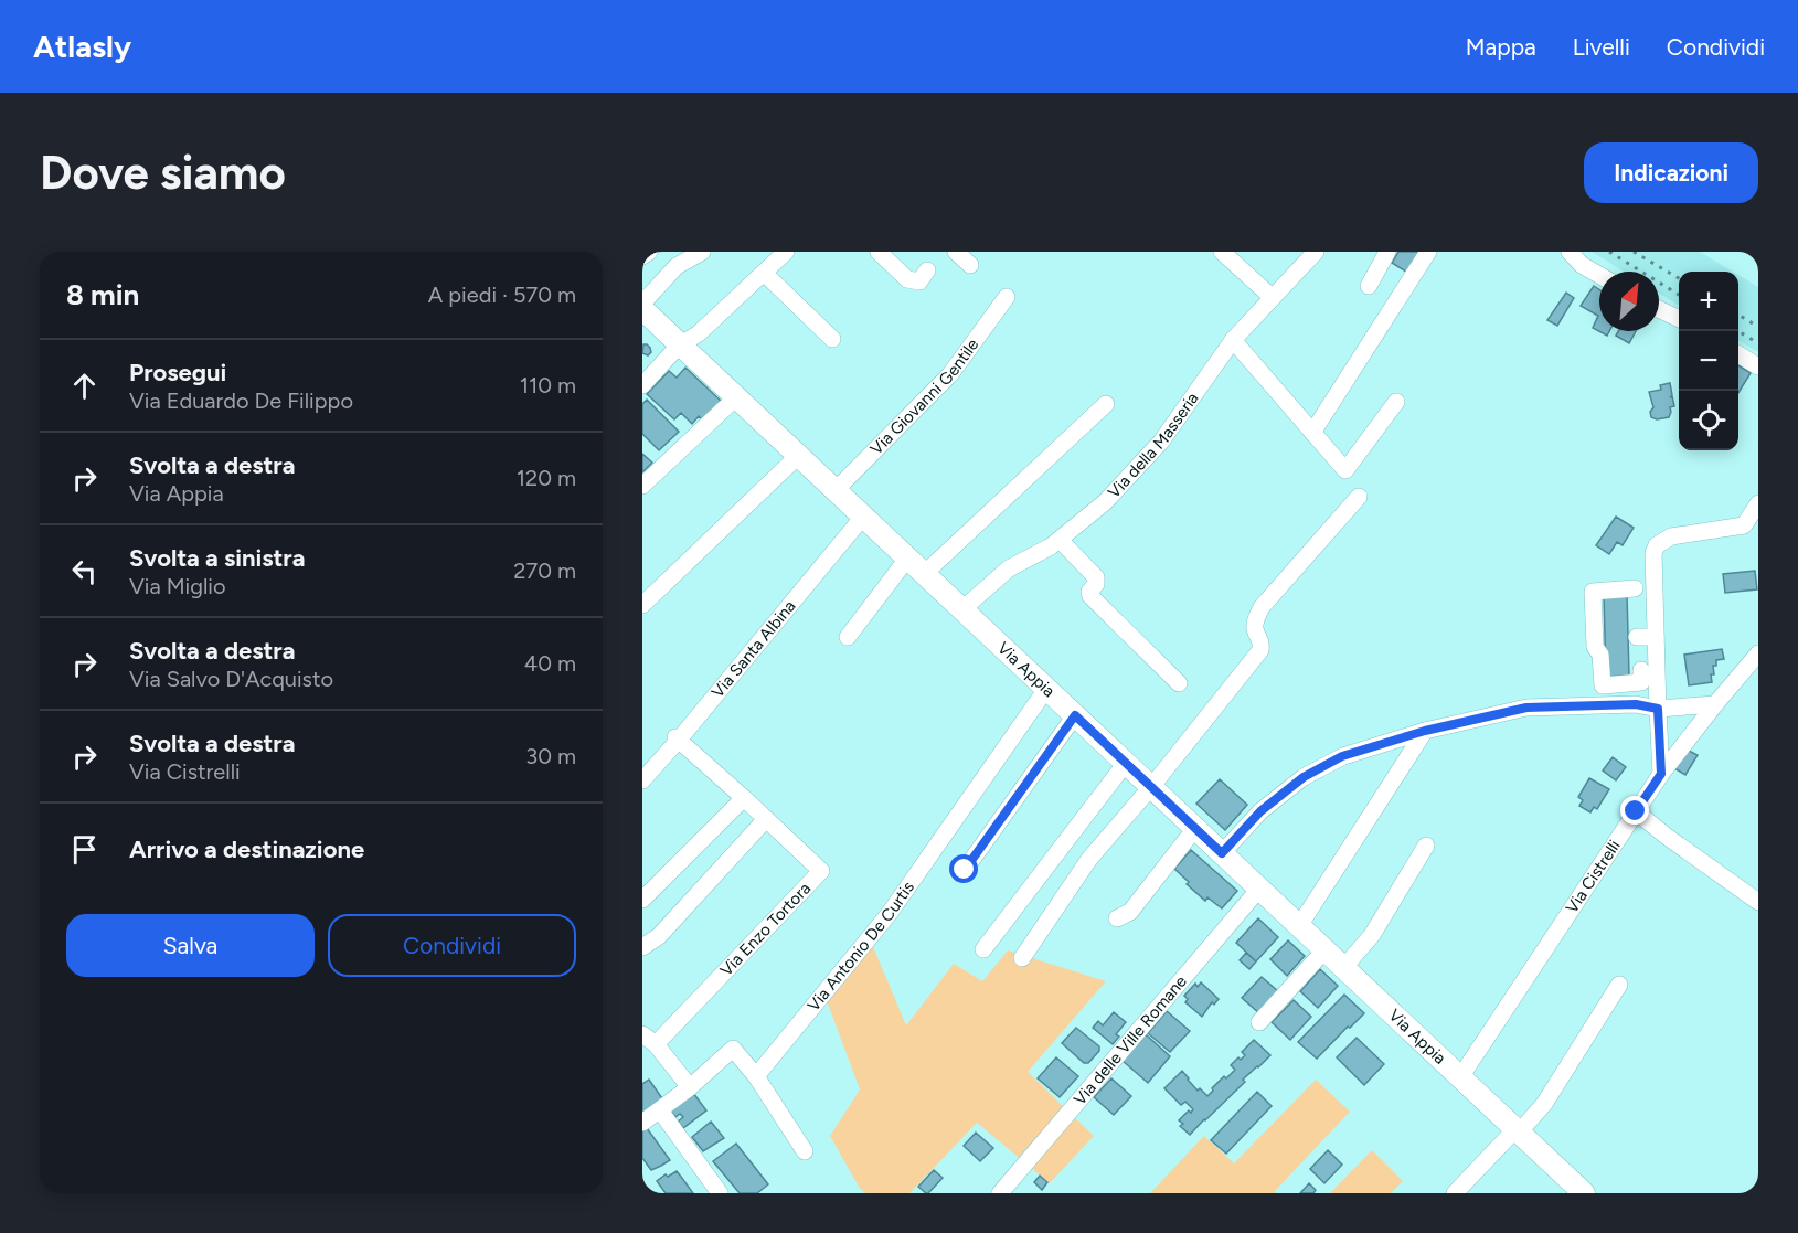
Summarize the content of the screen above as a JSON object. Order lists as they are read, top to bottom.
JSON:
{
  "streets": {
    "main road": ["Via Appia"],
    "street": [
      "Via Giovanni Gentile",
      "Via della Masseria",
      "Via Santa Albina",
      "Via Cistrelli",
      "Via Enzo Tortora",
      "Via Antonio De Curtis",
      "Via delle Ville Romane"
    ]
  },
  "crossings": [
    ["Via Giovanni Gentile", "Via Appia"],
    ["Via della Masseria", "Via Appia"],
    ["Via Santa Albina", "Via Appia"],
    ["Via Santa Albina", "Via Enzo Tortora"],
    ["Via Appia", "Via Cistrelli"],
    ["Via Appia", "Via Antonio De Curtis"],
    ["Via Appia", "Via delle Ville Romane"]
  ],
  "north": "top right",
  "page": {
    "header": "Atlasly",
    "nav": ["Mappa", "Livelli", "Condividi"],
    "buttons": [
      "Indicazioni",
      ["Salva", "Condividi"]
    ],
    "title": "Dove siamo",
    "heading": ["8 min", "A piedi · 570 m"],
    "map_buttons": ["+", "−"],
    "list": [
      ["Prosegui", "Via Eduardo De Filippo", "110 m"],
      ["Svolta a destra", "Via Appia", "120 m"],
      ["Svolta a sinistra", "Via Miglio", "270 m"],
      ["Svolta a destra", "Via Salvo D'Acquisto", "40 m"],
      ["Svolta a destra", "Via Cistrelli", "30 m"],
      "Arrivo a destinazione"
    ]
  }
}
